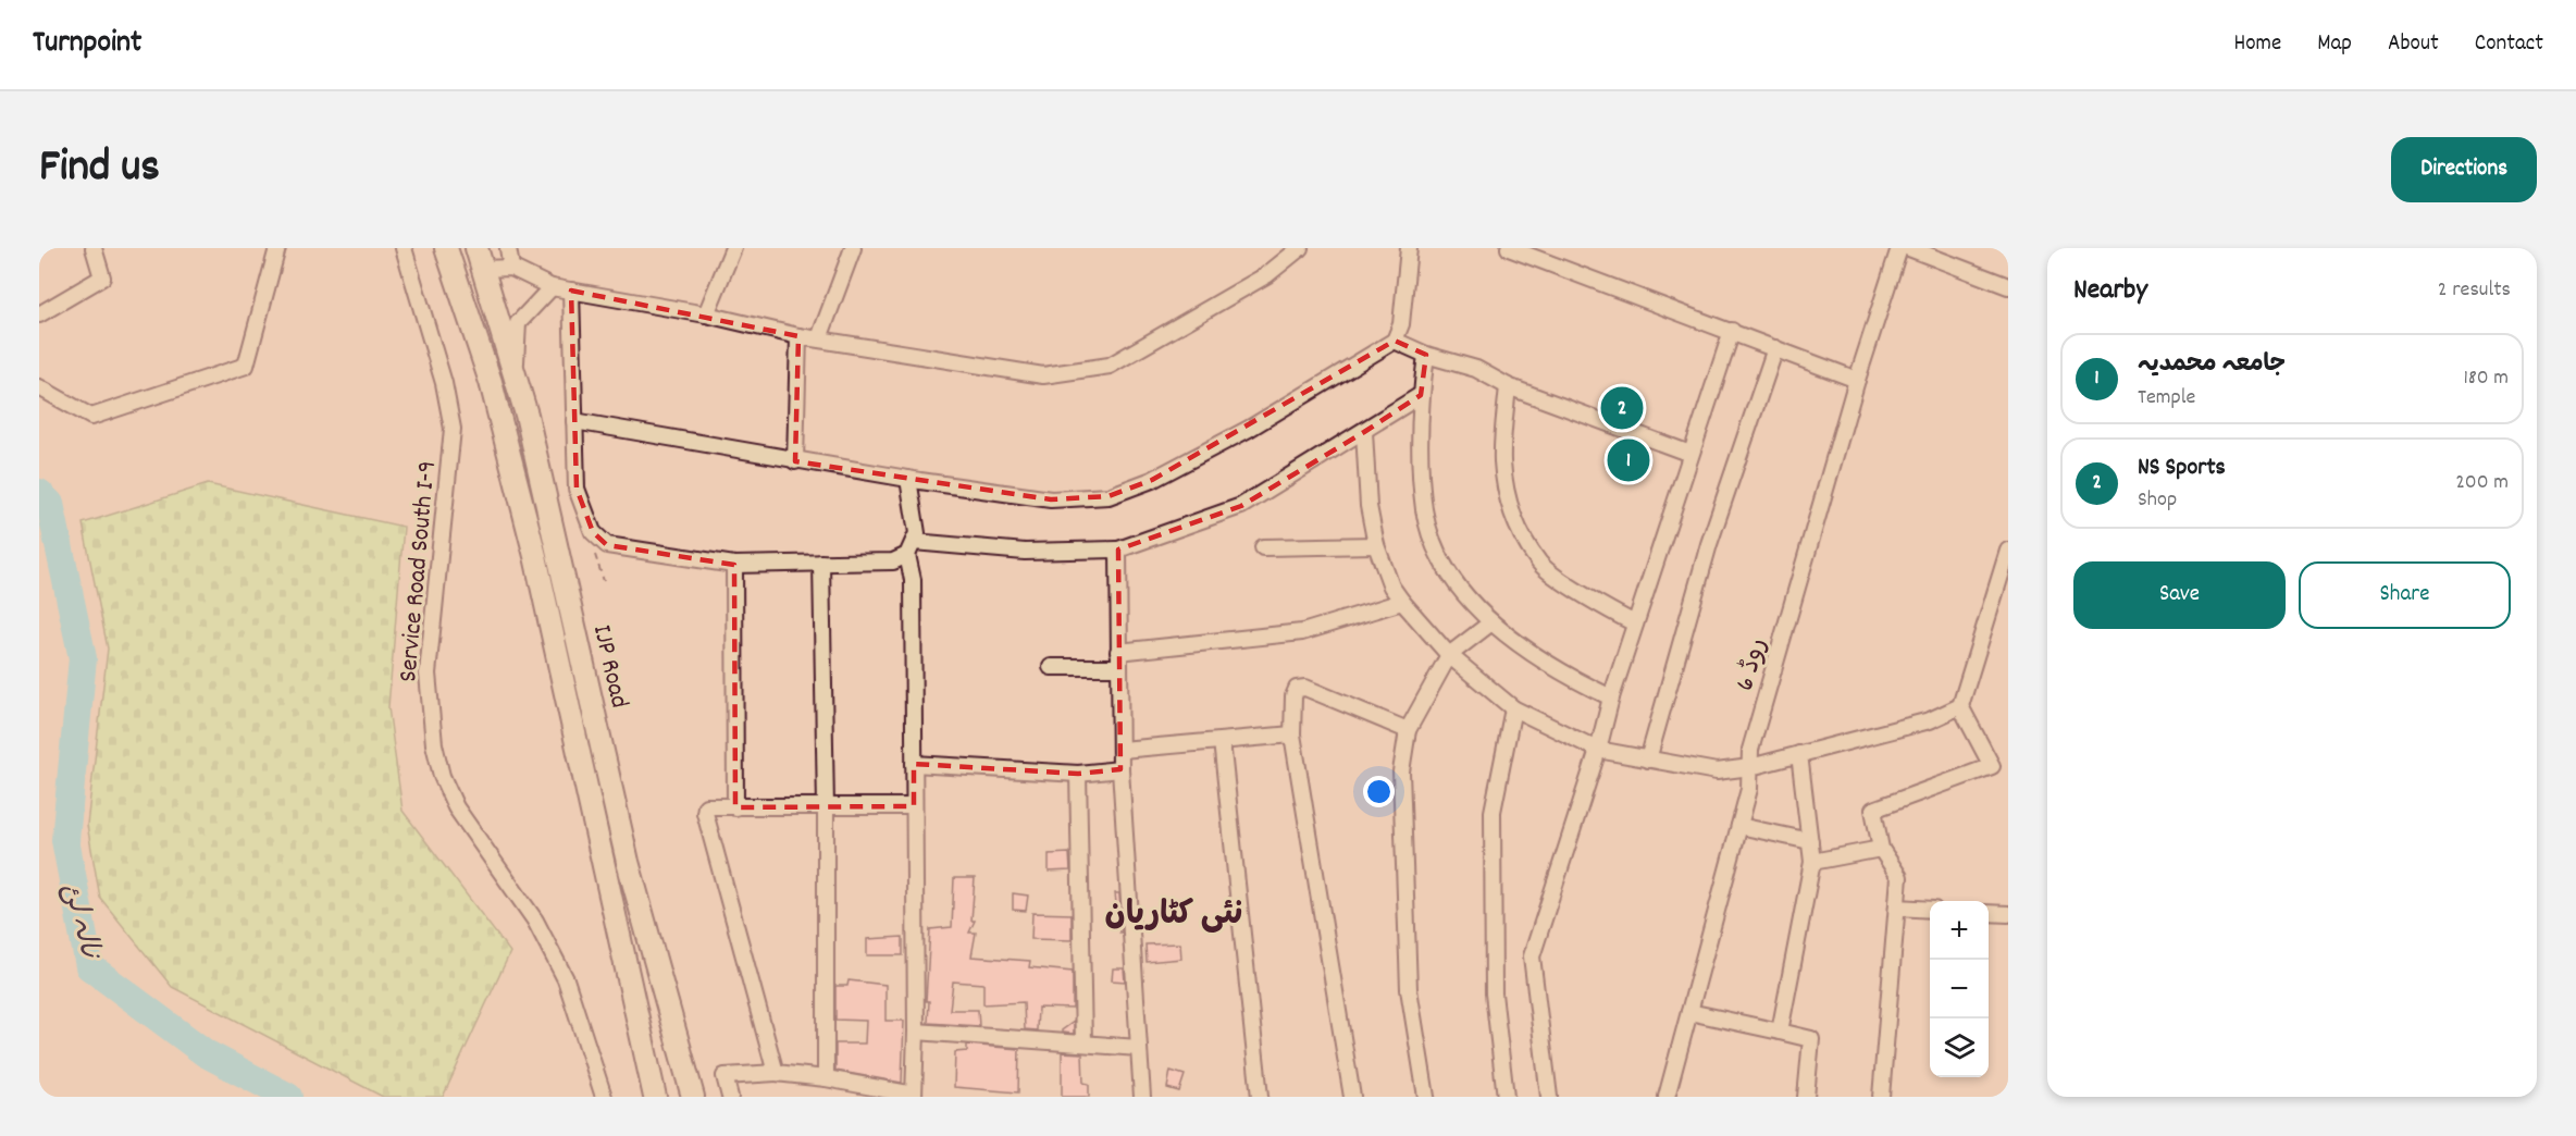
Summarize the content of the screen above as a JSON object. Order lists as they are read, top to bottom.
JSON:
{
  "streets": {
    "highway": ["IJP Road"],
    "street": ["Service Road South I-9", "روڈ 6"]
  },
  "districts": ["نئی کٹاریان"],
  "water": ["نالہ لئ"],
  "page": {
    "header": "Turnpoint",
    "nav": [
      "Home",
      "Map",
      "About",
      "Contact"
    ],
    "title": "Find us",
    "buttons": [
      "Directions",
      ["Save", "Share"]
    ],
    "heading": ["Nearby", "2 results"],
    "list": [
      {
        "mark": "1",
        "name": "جامعہ محمدیہ",
        "note": "Temple",
        "value": "180 m"
      },
      {
        "mark": "2",
        "name": "NS Sports",
        "note": "Shop",
        "value": "200 m"
      }
    ],
    "pins": ["2", "1"],
    "map_buttons": ["+", "−"]
  }
}
